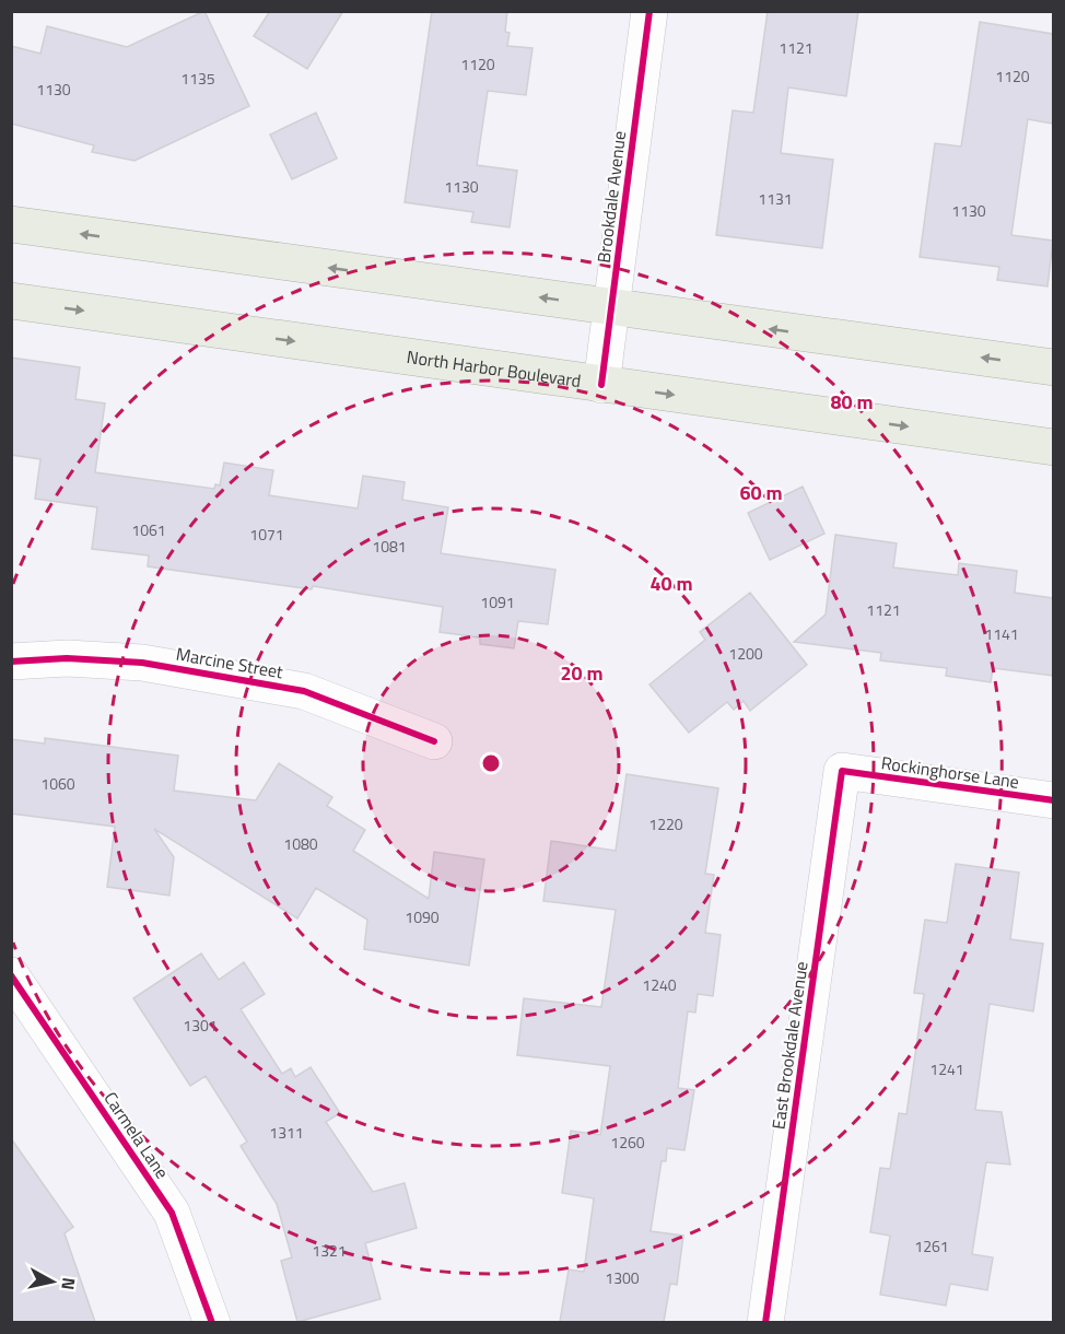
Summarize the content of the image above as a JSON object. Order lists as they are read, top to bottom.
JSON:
{
  "streets": {
    "main road": ["North Harbor Boulevard"],
    "street": [
      "Brookdale Avenue",
      "Marcine Street",
      "Rockinghorse Lane",
      "East Brookdale Avenue",
      "Carmela Lane"
    ]
  },
  "crossings": [
    ["Brookdale Avenue", "North Harbor Boulevard"],
    ["Rockinghorse Lane", "East Brookdale Avenue"]
  ],
  "house_numbers": [
    "1121",
    "1120",
    "1120",
    "1135",
    "1130",
    "1130",
    "1131",
    "1130",
    "1061",
    "1071",
    "1081",
    "1091",
    "1121",
    "1141",
    "1200",
    "1060",
    "1220",
    "1080",
    "1090",
    "1240",
    "1301",
    "1241",
    "1311",
    "1260",
    "1261",
    "1321",
    "1300"
  ],
  "north": "right",
  "rings": [
    "80 m",
    "60 m",
    "40 m",
    "20 m"
  ]
}
